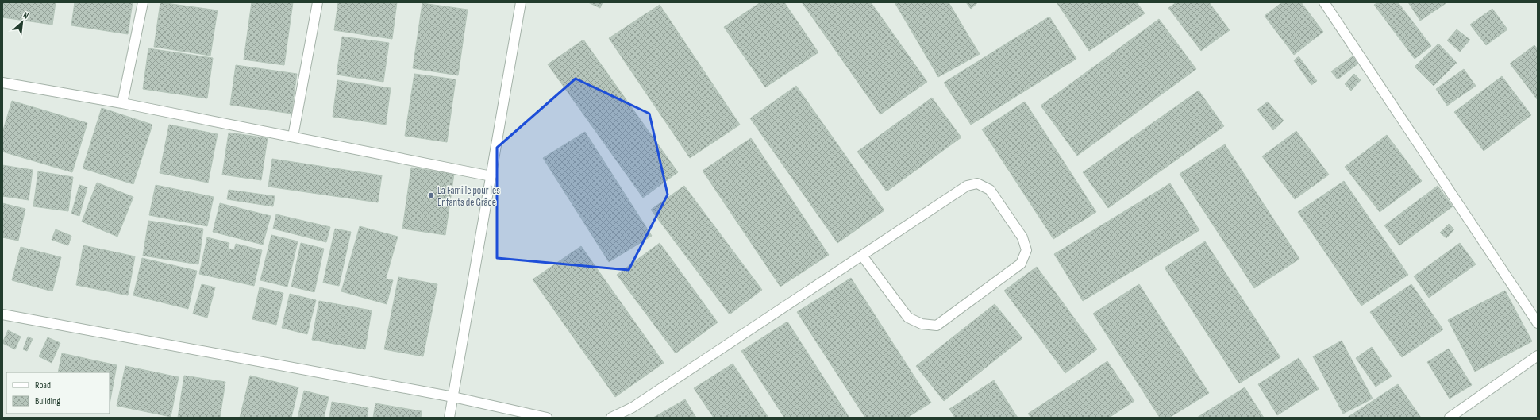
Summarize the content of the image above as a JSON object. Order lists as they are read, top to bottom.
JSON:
{
  "places": ["La Famille pour les Enfants de Grâce"],
  "legend": ["Road", "Building"],
  "north": "top right"
}
